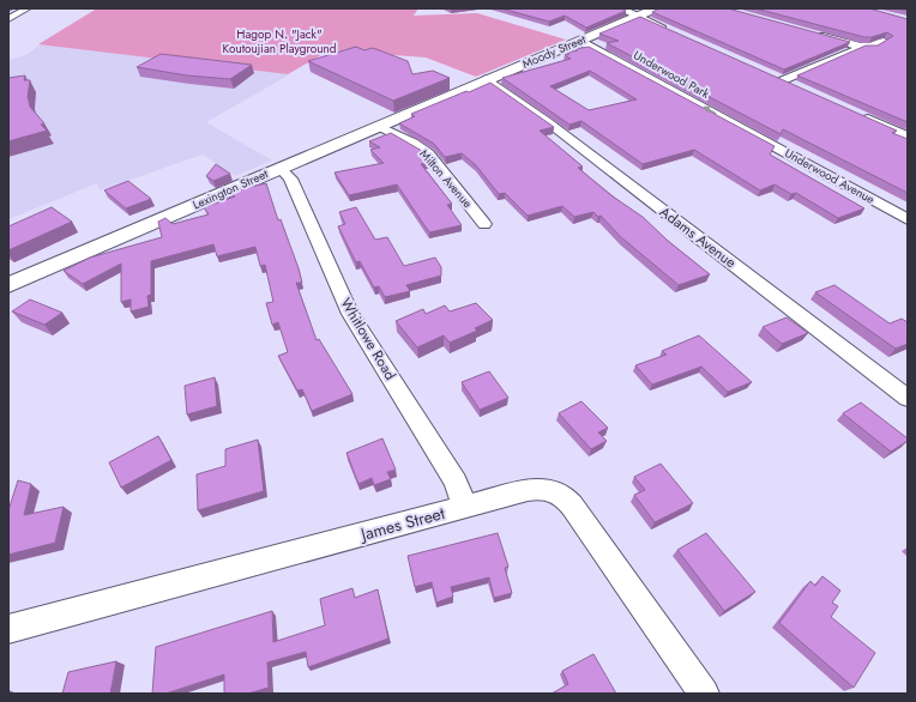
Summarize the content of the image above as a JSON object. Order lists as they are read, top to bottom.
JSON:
{
  "streets": {
    "main road": ["Moody Street", "Lexington Street"],
    "street": [
      "Underwood Park",
      "Underwood Avenue",
      "Milton Avenue",
      "Adams Avenue",
      "Whitlowe Road",
      "James Street"
    ]
  },
  "crossings": [
    ["Moody Street", "Underwood Park"],
    ["Moody Street", "Lexington Street"],
    ["Moody Street", "Adams Avenue"],
    ["Underwood Park", "Underwood Avenue"],
    ["Milton Avenue", "Lexington Street"],
    ["Lexington Street", "Whitlowe Road"],
    ["Whitlowe Road", "James Street"]
  ],
  "one_way": ["Underwood Park"],
  "parks": ["Hagop N. \"Jack\" Koutoujian Playground"]
}
